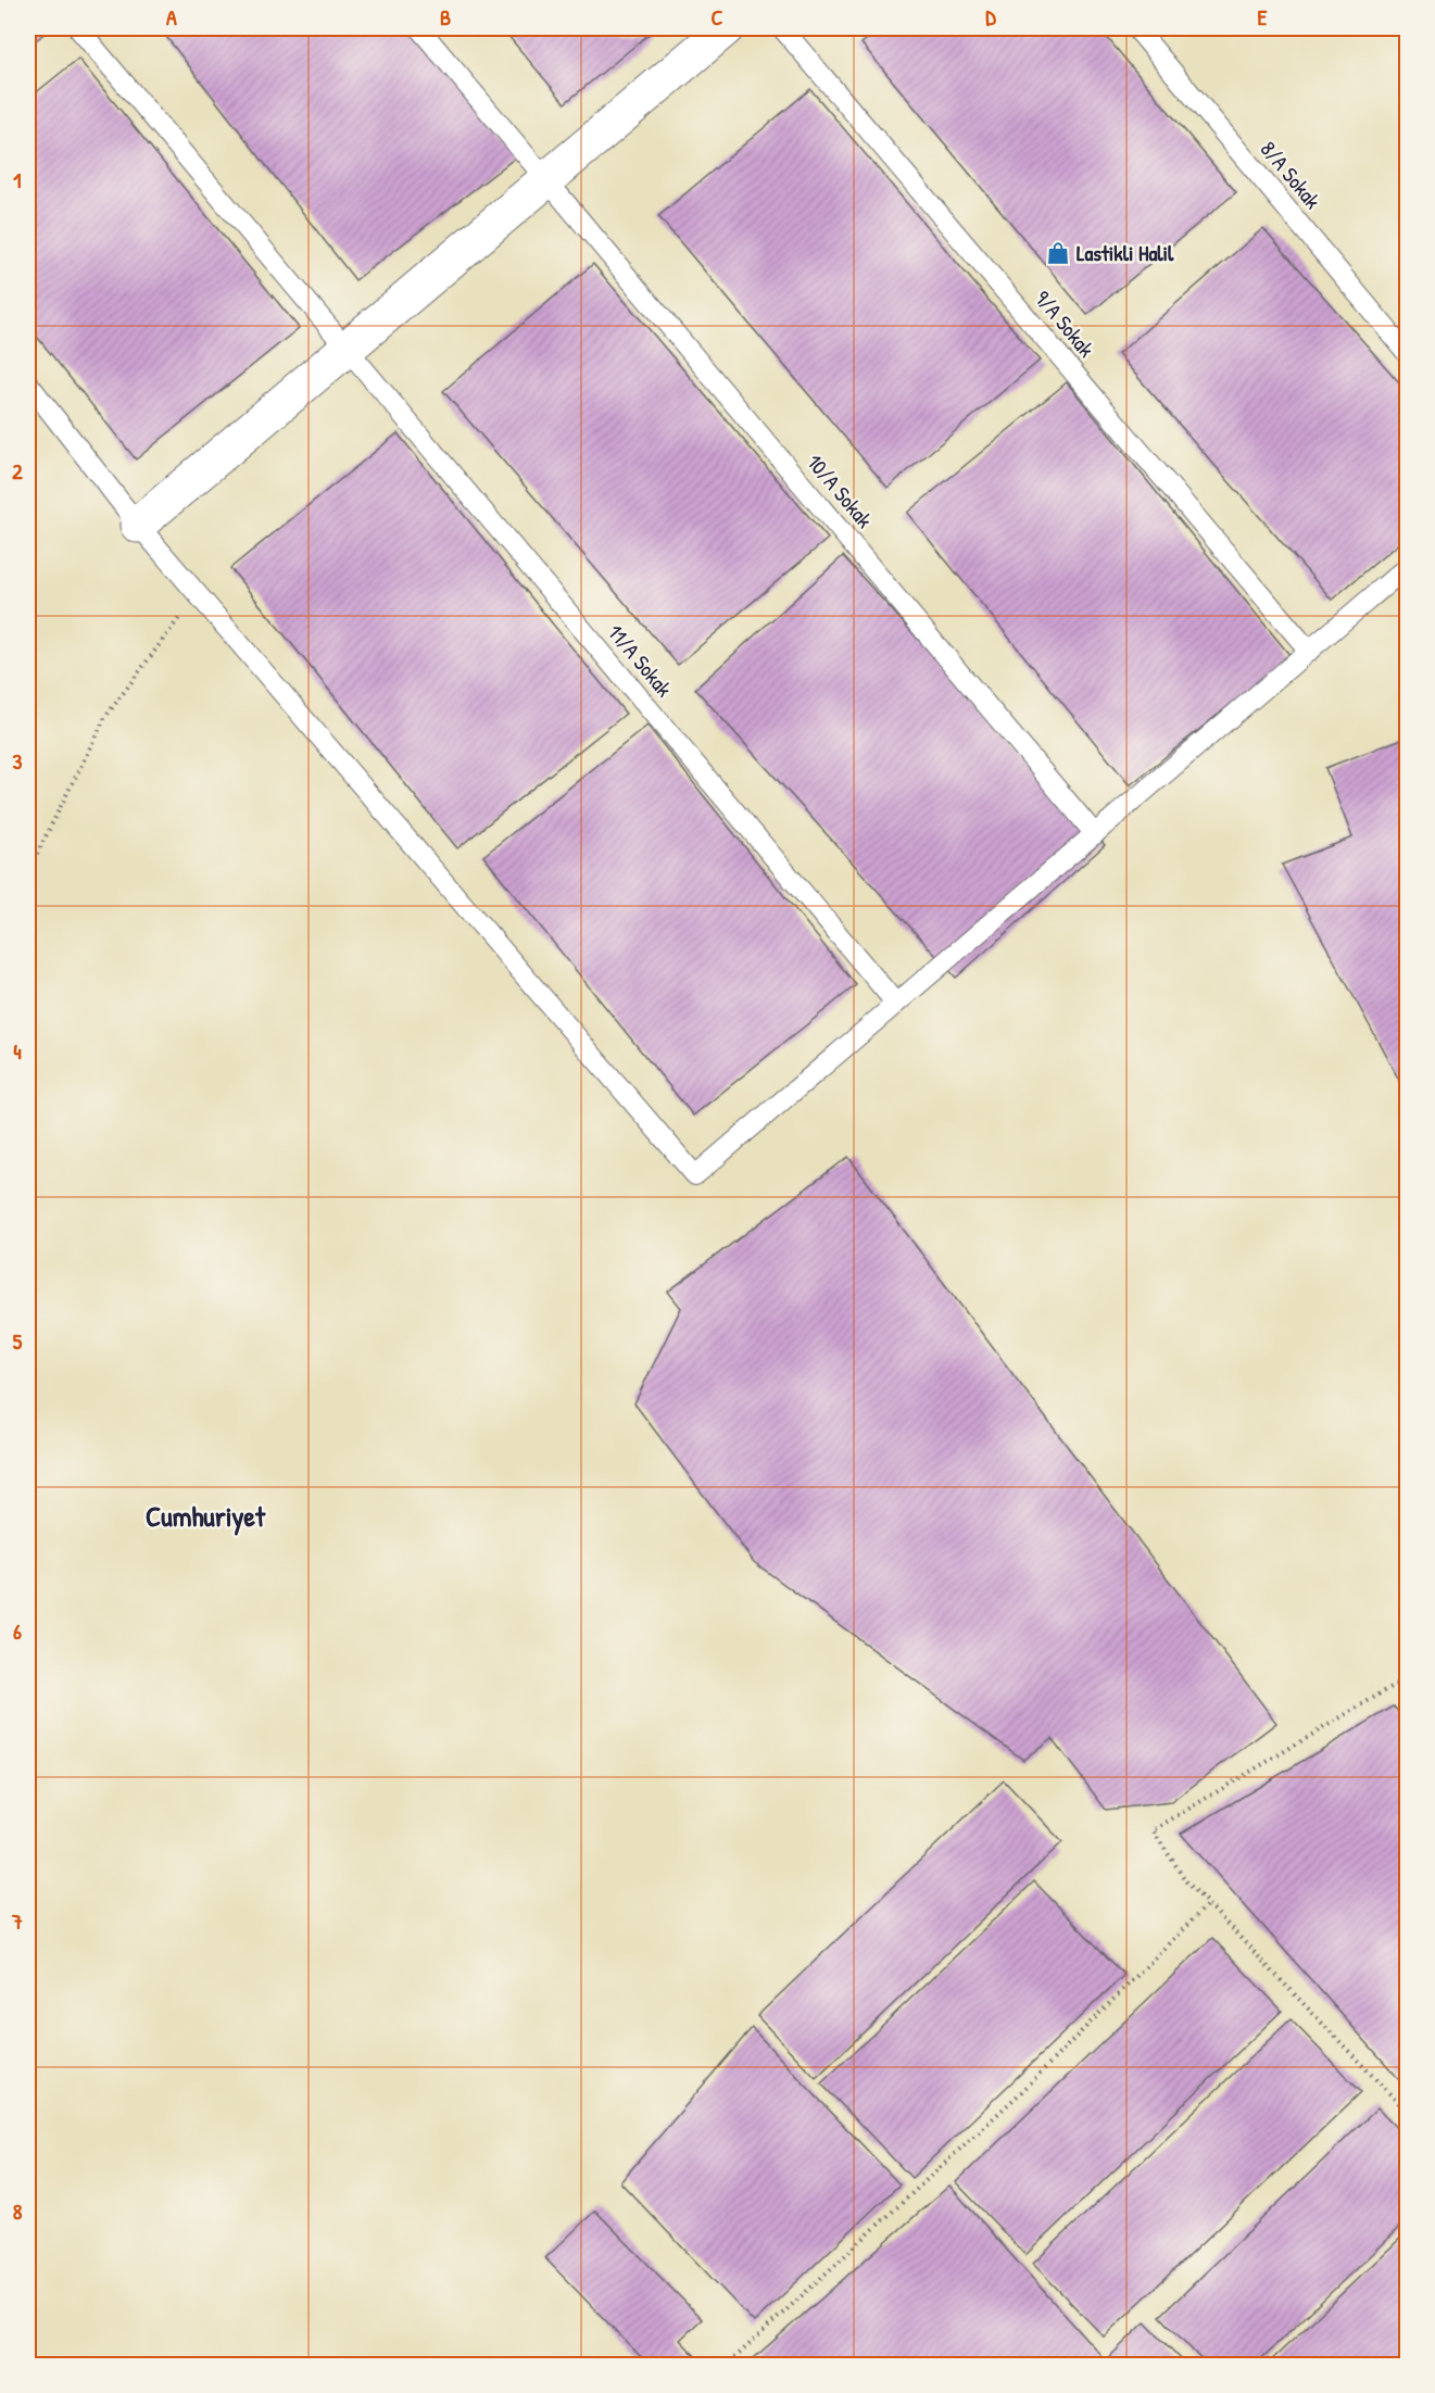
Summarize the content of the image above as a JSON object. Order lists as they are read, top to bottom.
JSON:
{
  "streets": {
    "lane": [
      "8/A Sokak",
      "9/A Sokak",
      "10/A Sokak",
      "11/A Sokak"
    ]
  },
  "districts": ["Cumhuriyet"],
  "places": {
    "shop": ["Lastikli Halil"]
  },
  "grid": {
    "columns": [
      "A",
      "B",
      "C",
      "D",
      "E"
    ],
    "rows": [
      "1",
      "2",
      "3",
      "4",
      "5",
      "6",
      "7",
      "8"
    ]
  }
}
